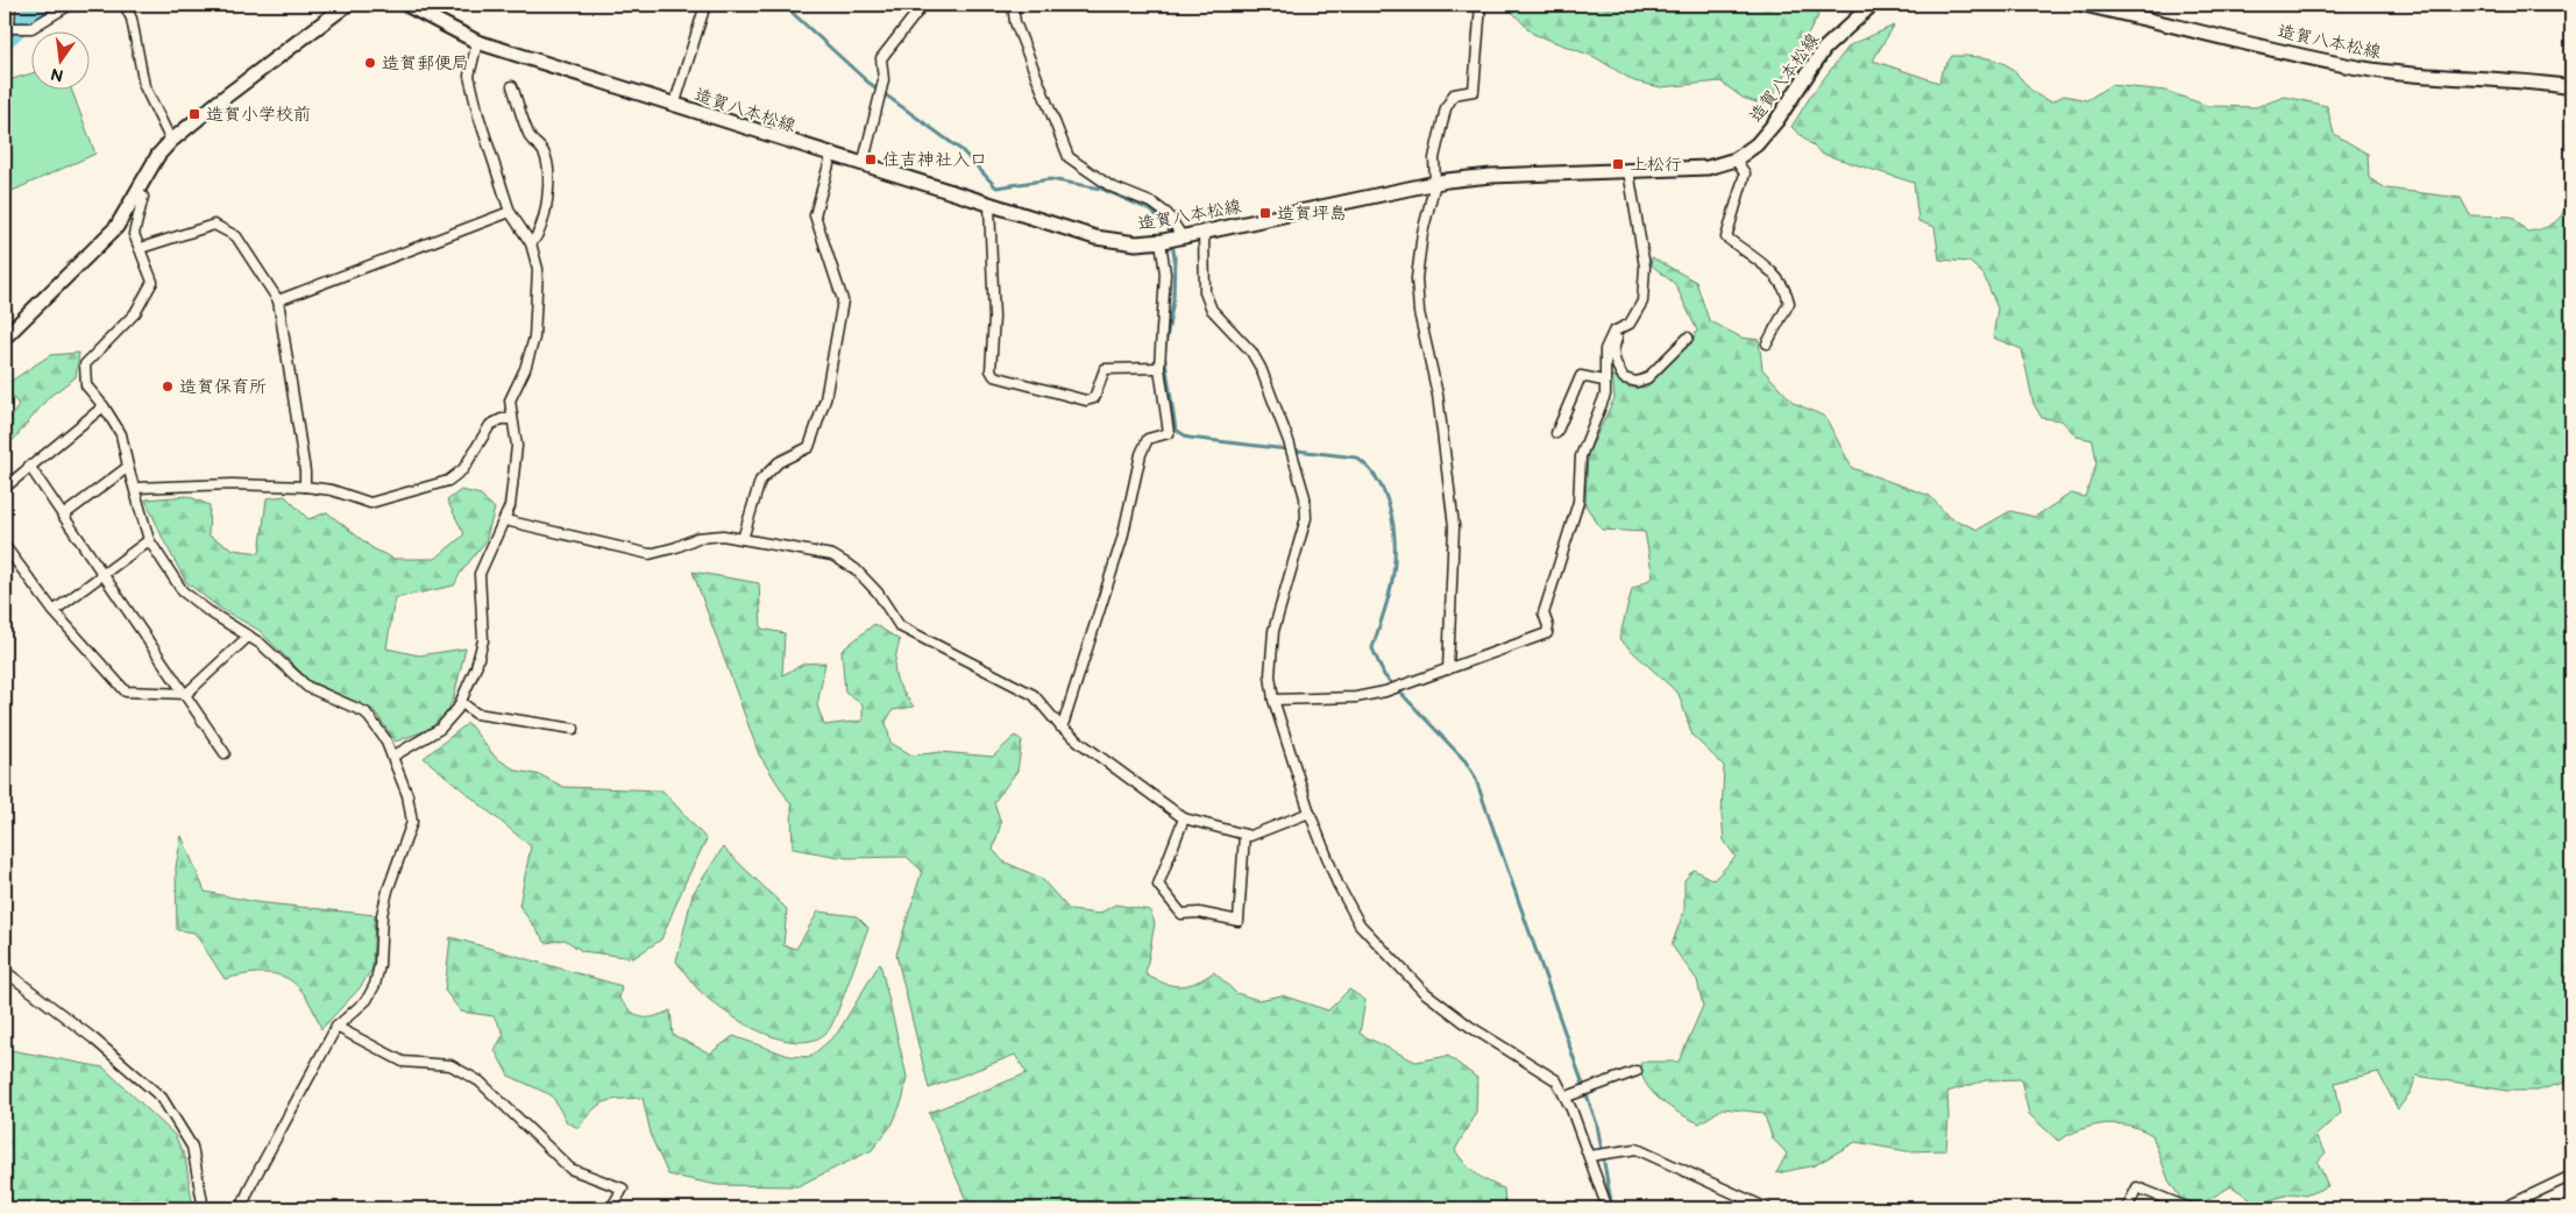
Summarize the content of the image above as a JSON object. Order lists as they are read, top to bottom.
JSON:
{
  "streets": {
    "main road": ["造賀八本松線"]
  },
  "places": {
    "other": ["造賀郵便局", "造賀保育所"],
    "transit": [
      "造賀小学校前",
      "住吉神社入口",
      "上松行",
      "造賀坪島"
    ]
  },
  "north": "bottom"
}
